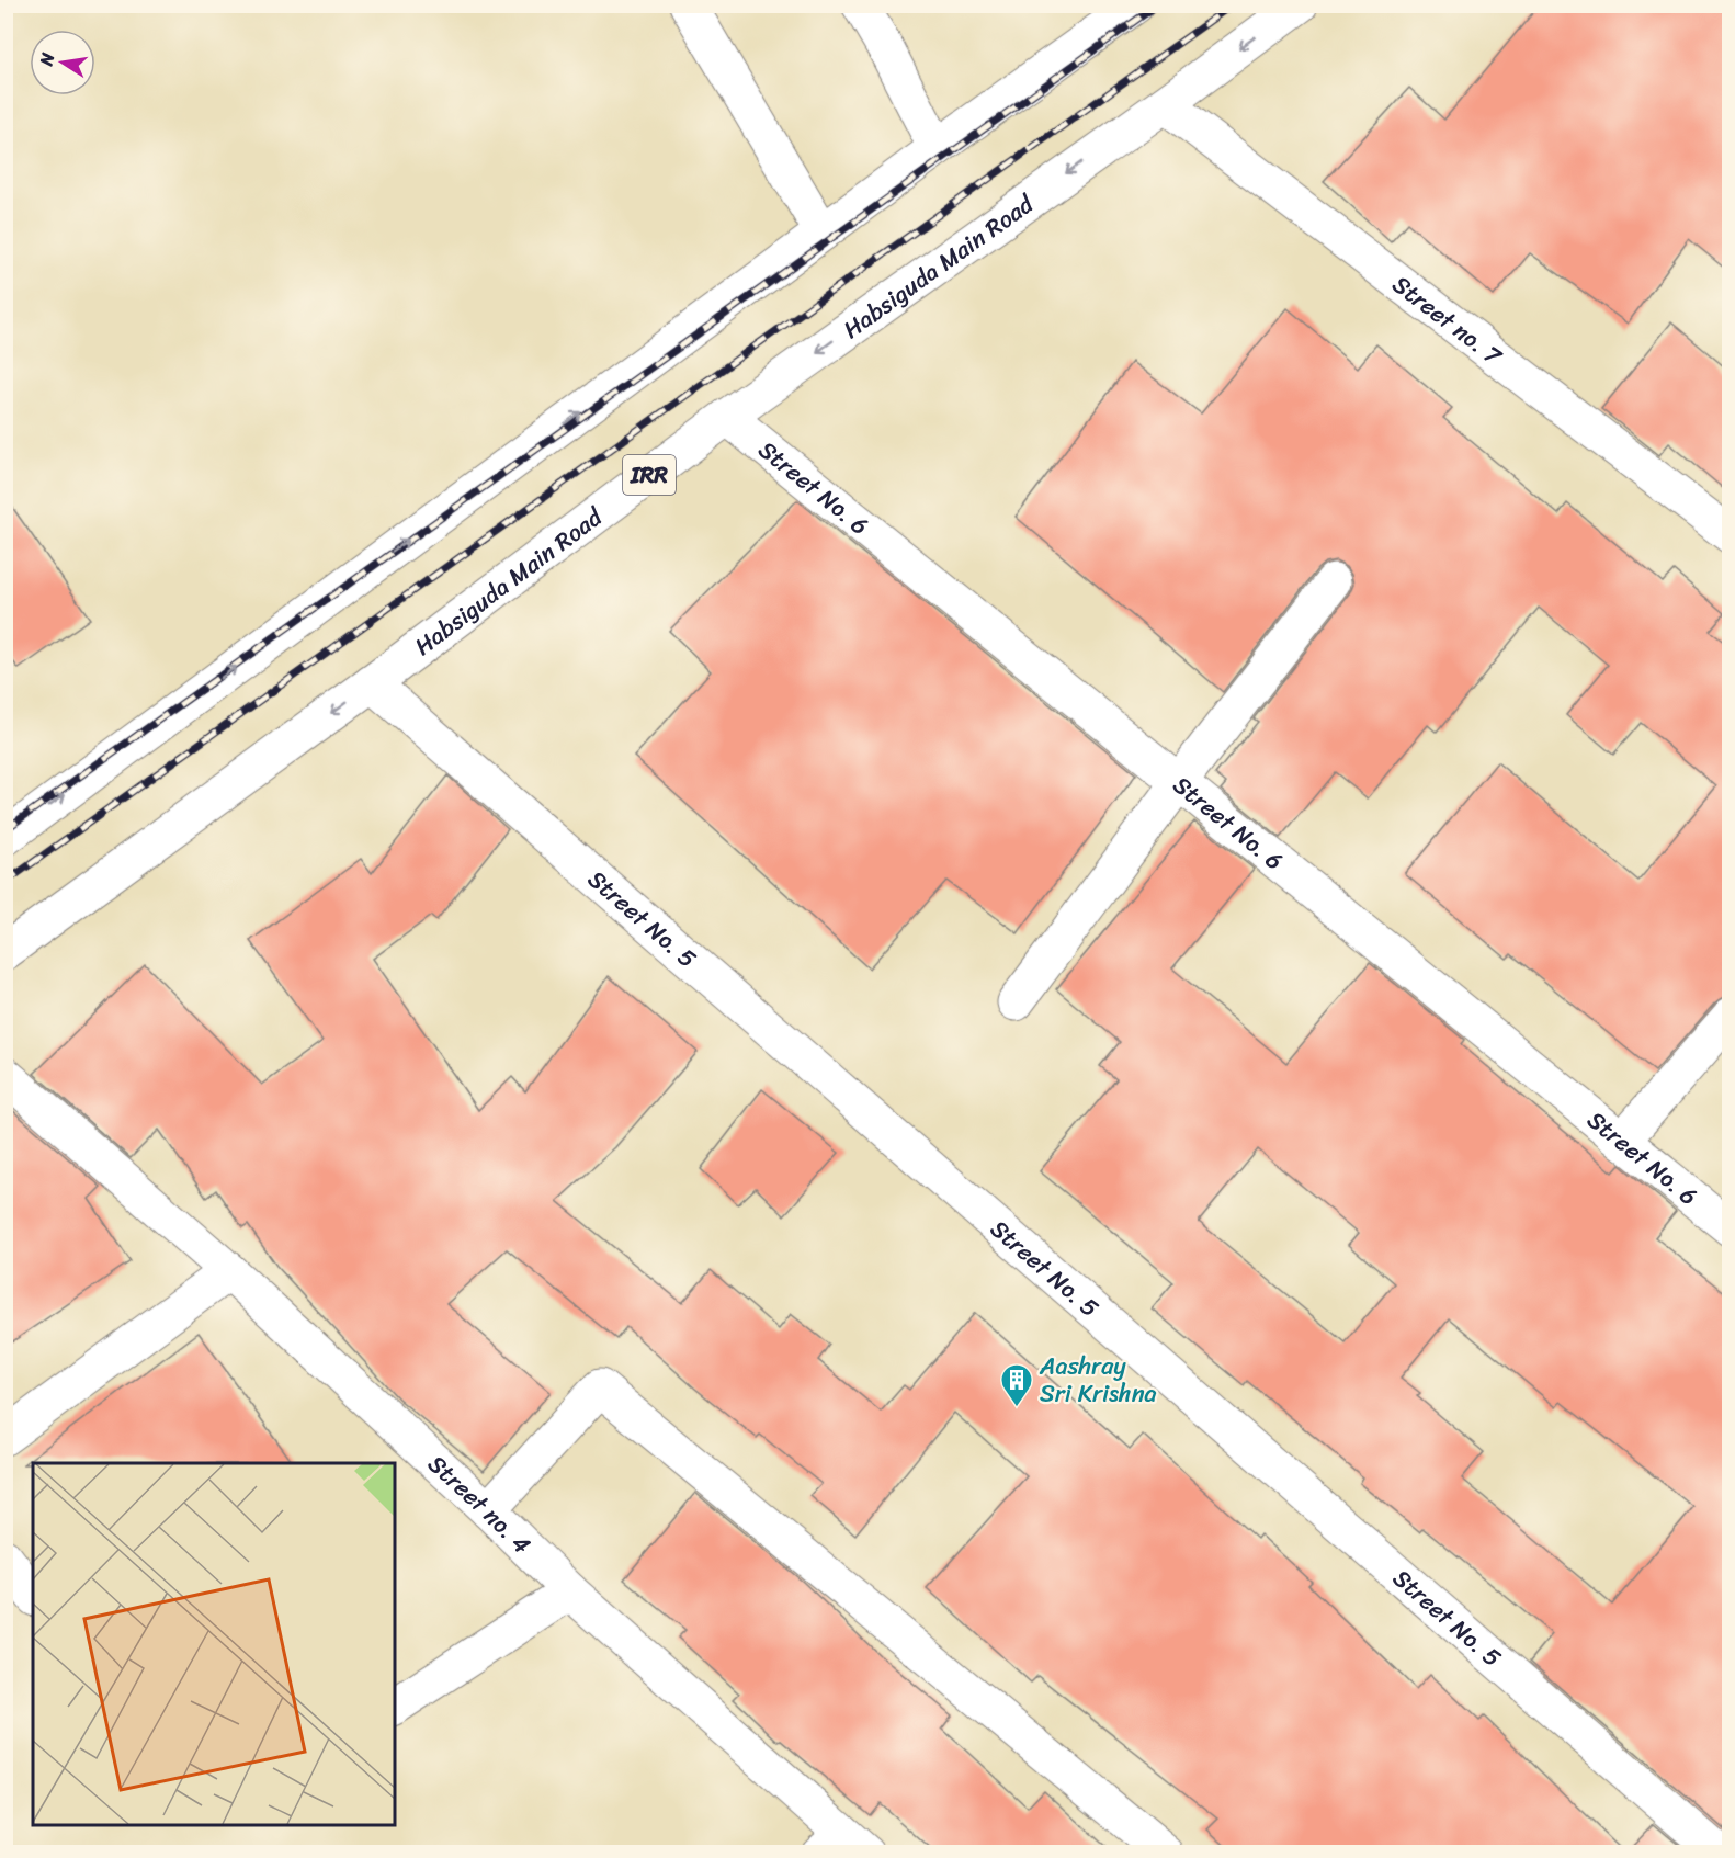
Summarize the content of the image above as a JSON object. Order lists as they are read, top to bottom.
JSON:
{
  "streets": {
    "street": [
      "Habsiguda Main Road",
      "Street no. 7",
      "IRR",
      "Street No. 6",
      "Street No. 5",
      "Street no. 4"
    ]
  },
  "crossings": [
    ["Habsiguda Main Road", "Street no. 7"],
    ["Habsiguda Main Road", "Street No. 6"],
    ["Habsiguda Main Road", "Street No. 5"]
  ],
  "places": {
    "building": ["Aashray Sri Krishna"]
  },
  "north": "left"
}
